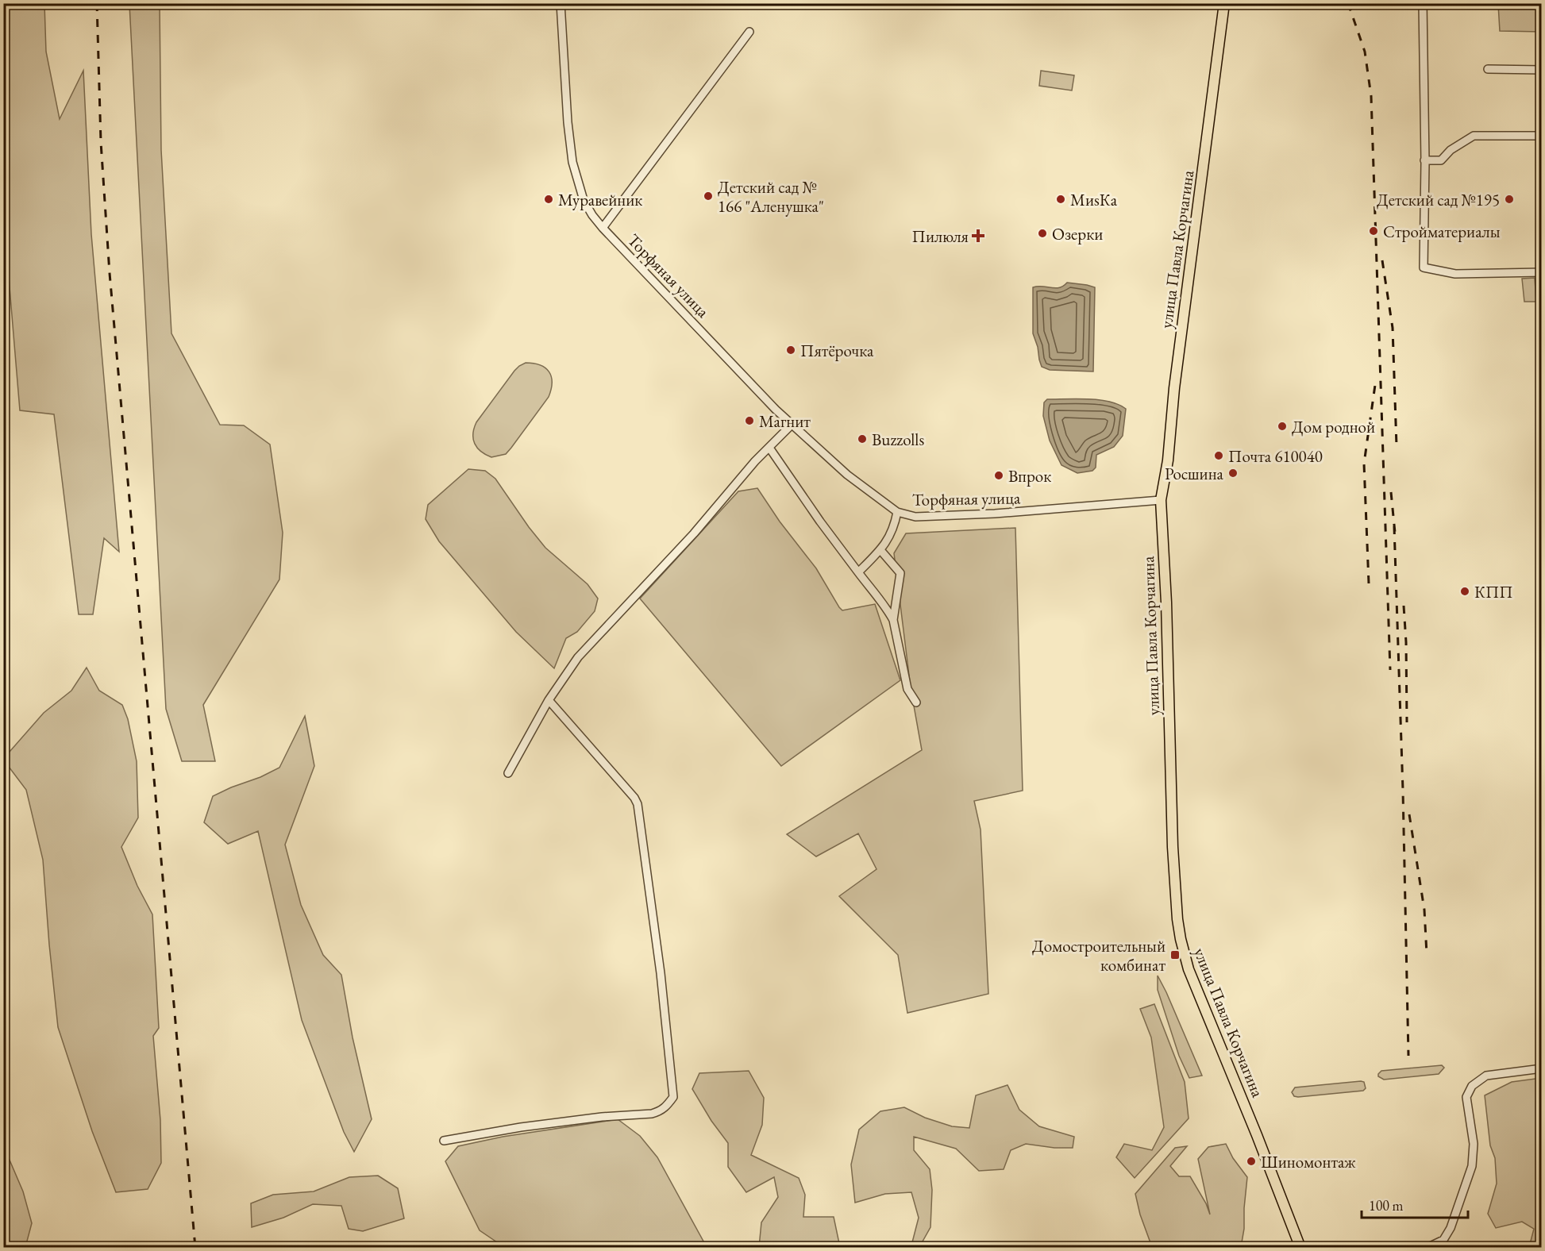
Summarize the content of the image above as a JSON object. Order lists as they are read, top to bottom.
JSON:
{
  "streets": {
    "main road": ["улица Павла Корчагина"],
    "street": ["Торфяная улица"]
  },
  "crossings": [
    ["улица Павла Корчагина", "Торфяная улица"]
  ],
  "places": {
    "other": [
      "Детский сад № 166 \"Аленушка\"",
      "Муравейник",
      "МиsКа",
      "Детский сад №195",
      "Стройматериалы",
      "Озерки",
      "Пятёрочка",
      "Магнит",
      "Дом родной",
      "Buzzolls",
      "Почта 610040",
      "Росшина",
      "Впрок",
      "КПП",
      "Шиномонтаж"
    ],
    "health": ["Пилюля"],
    "transit": ["Домостроительный комбинат"]
  },
  "scale_bar": "100 m"
}
